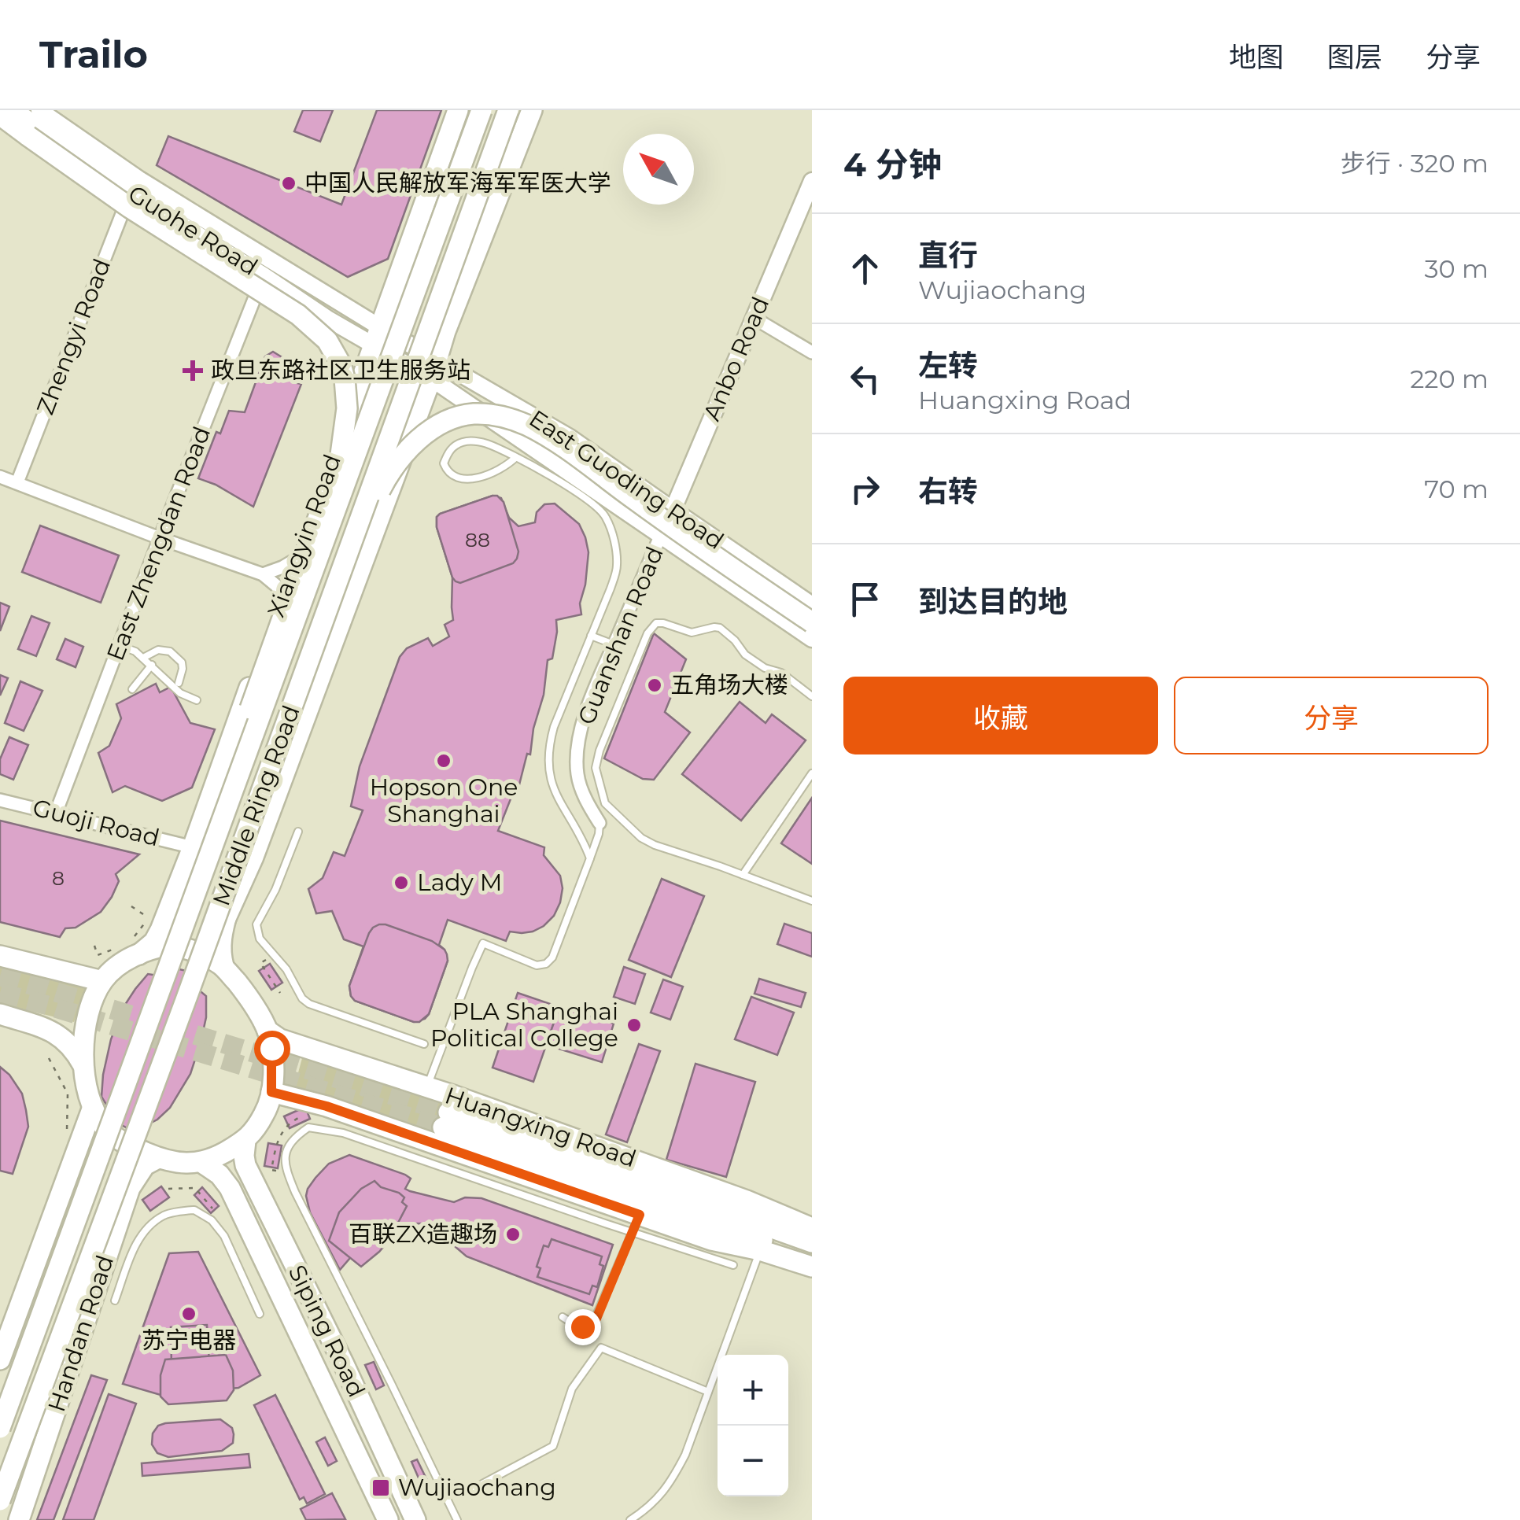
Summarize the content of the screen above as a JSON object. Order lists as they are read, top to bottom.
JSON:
{
  "streets": {
    "main road": [
      "Xiangyin Road",
      "Middle Ring Road",
      "Huangxing Road",
      "Siping Road",
      "Handan Road"
    ],
    "street": [
      "Guohe Road",
      "Zhengyi Road",
      "Anbo Road",
      "East Guoding Road",
      "East Zhengdan Road",
      "Guanshan Road",
      "Guoji Road"
    ]
  },
  "crossings": [
    ["Guohe Road", "Zhengyi Road"],
    ["Guohe Road", "Xiangyin Road"],
    ["Guohe Road", "East Zhengdan Road"],
    ["Anbo Road", "East Guoding Road"],
    ["Anbo Road", "Guanshan Road"],
    ["East Guoding Road", "Guanshan Road"],
    ["Xiangyin Road", "Middle Ring Road"],
    ["Xiangyin Road", "Guoji Road"],
    ["Xiangyin Road", "Huangxing Road"],
    ["Xiangyin Road", "Siping Road"],
    ["Xiangyin Road", "Handan Road"],
    ["East Zhengdan Road", "Guoji Road"],
    ["Middle Ring Road", "Guoji Road"],
    ["Huangxing Road", "Siping Road"],
    ["Huangxing Road", "Handan Road"],
    ["Siping Road", "Handan Road"]
  ],
  "places": {
    "other": [
      "中国人民解放军海军军医大学",
      "五角场大楼",
      "Hopson One Shanghai",
      "Lady M",
      "PLA Shanghai Political College",
      "百联ZX造趣场",
      "苏宁电器"
    ],
    "health": ["政旦东路社区卫生服务站"],
    "transit": ["Wujiaochang"]
  },
  "house_numbers": ["88", "8"],
  "north": "top left",
  "page": {
    "header": "Trailo",
    "nav": ["地图", "图层", "分享"],
    "heading": ["4 分钟", "步行 · 320 m"],
    "list": [
      ["直行", "Wujiaochang", "30 m"],
      ["左转", "Huangxing Road", "220 m"],
      ["右转", "70 m"],
      "到达目的地"
    ],
    "buttons": ["收藏", "分享"],
    "map_buttons": ["+", "−"]
  }
}
